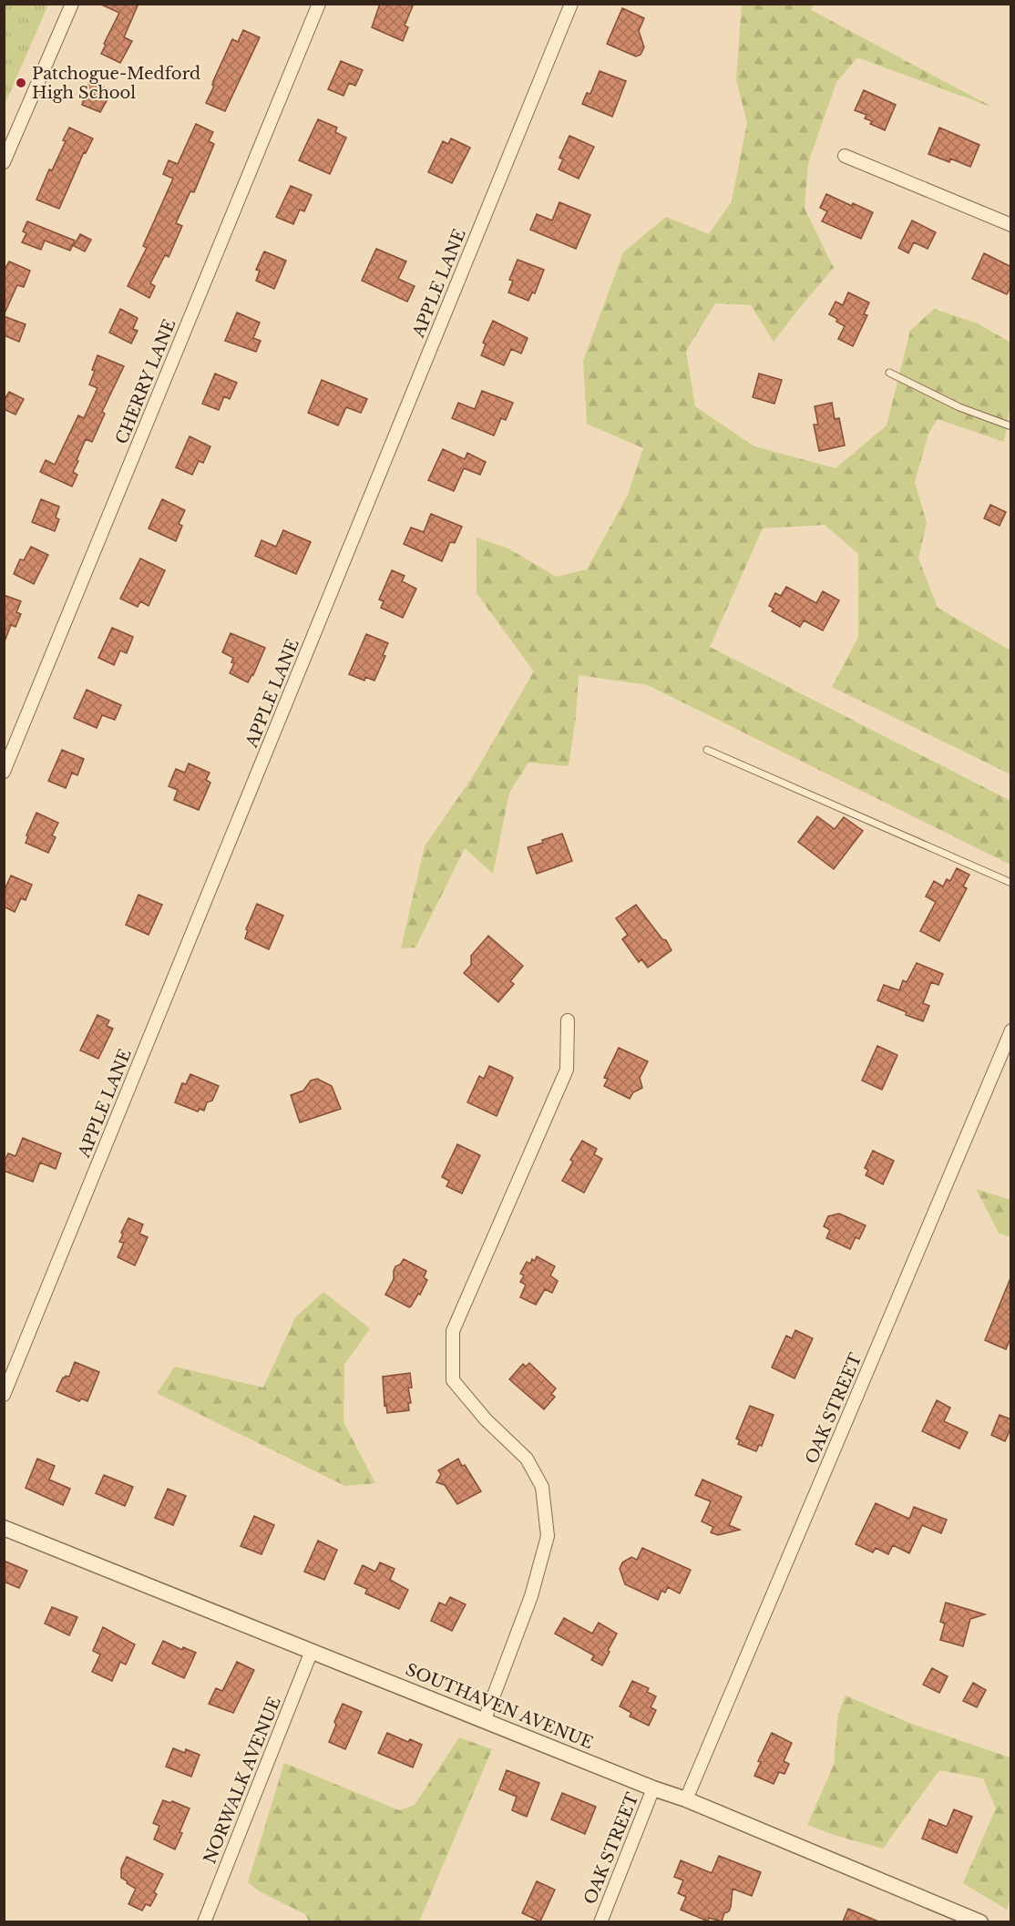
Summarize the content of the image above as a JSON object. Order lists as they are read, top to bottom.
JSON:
{
  "streets": {
    "street": [
      "APPLE LANE",
      "CHERRY LANE",
      "OAK STREET",
      "SOUTHAVEN AVENUE",
      "NORWALK AVENUE"
    ]
  },
  "crossings": [
    ["OAK STREET", "SOUTHAVEN AVENUE"],
    ["SOUTHAVEN AVENUE", "NORWALK AVENUE"]
  ],
  "places": ["Patchogue-Medford High School"]
}
